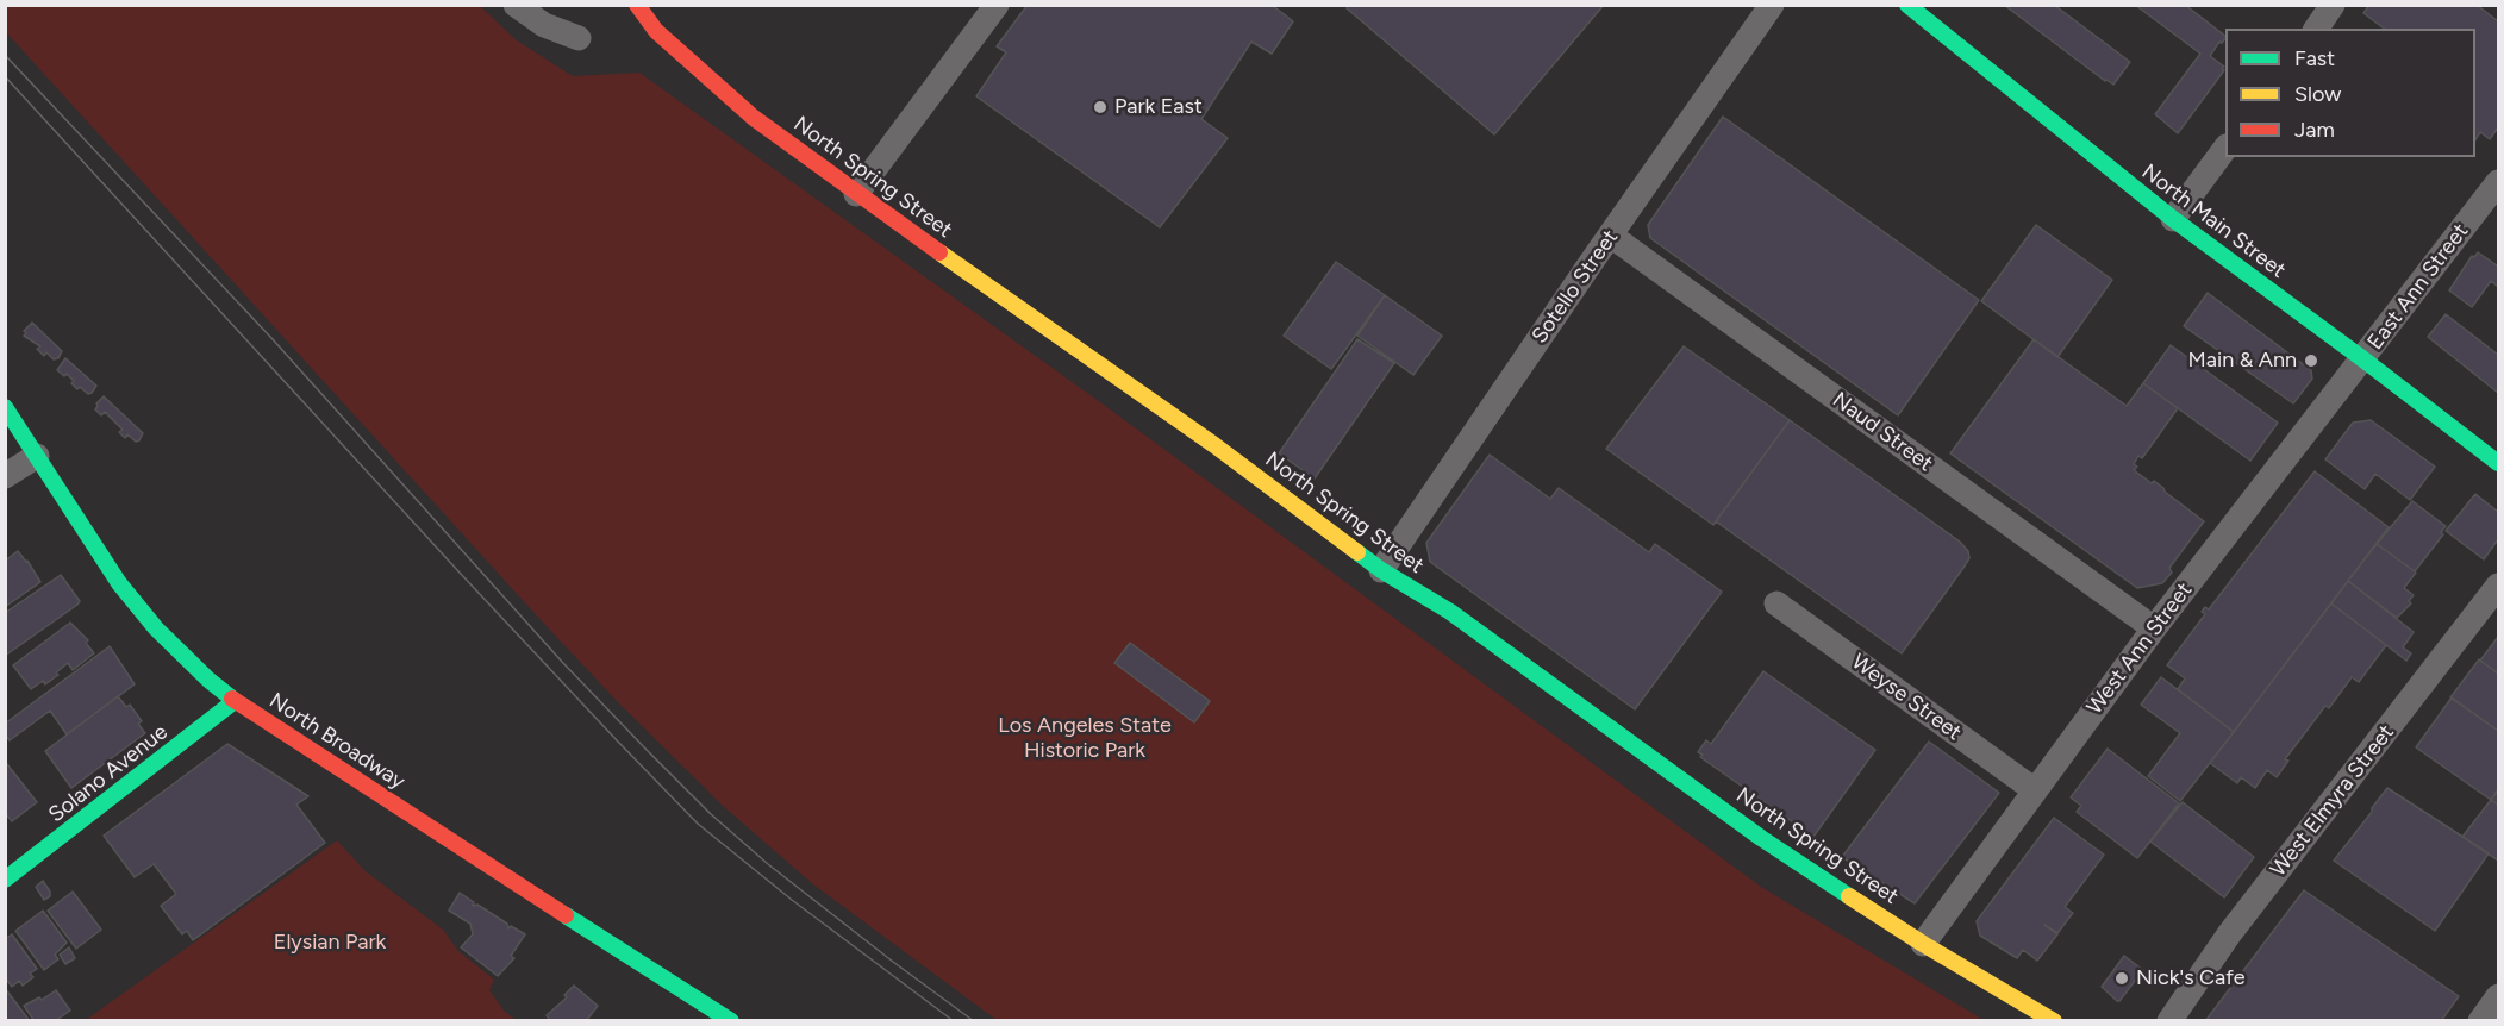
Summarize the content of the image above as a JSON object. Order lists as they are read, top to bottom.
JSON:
{
  "streets": {
    "main road": [
      "North Spring Street",
      "North Main Street",
      "North Broadway",
      "Solano Avenue"
    ],
    "street": [
      "Sotello Street",
      "East Ann Street",
      "Naud Street",
      "West Ann Street",
      "Weyse Street",
      "West Elmyra Street"
    ]
  },
  "crossings": [
    ["North Spring Street", "Sotello Street"],
    ["North Spring Street", "West Ann Street"],
    ["North Main Street", "East Ann Street"],
    ["North Main Street", "West Ann Street"],
    ["Sotello Street", "Naud Street"],
    ["East Ann Street", "West Ann Street"],
    ["Naud Street", "West Ann Street"],
    ["West Ann Street", "Weyse Street"],
    ["North Broadway", "Solano Avenue"]
  ],
  "parks": ["Los Angeles State Historic Park", "Elysian Park"],
  "places": ["Park East", "Main & Ann", "Nick's Cafe"],
  "legend": ["Fast", "Slow", "Jam"]
}
